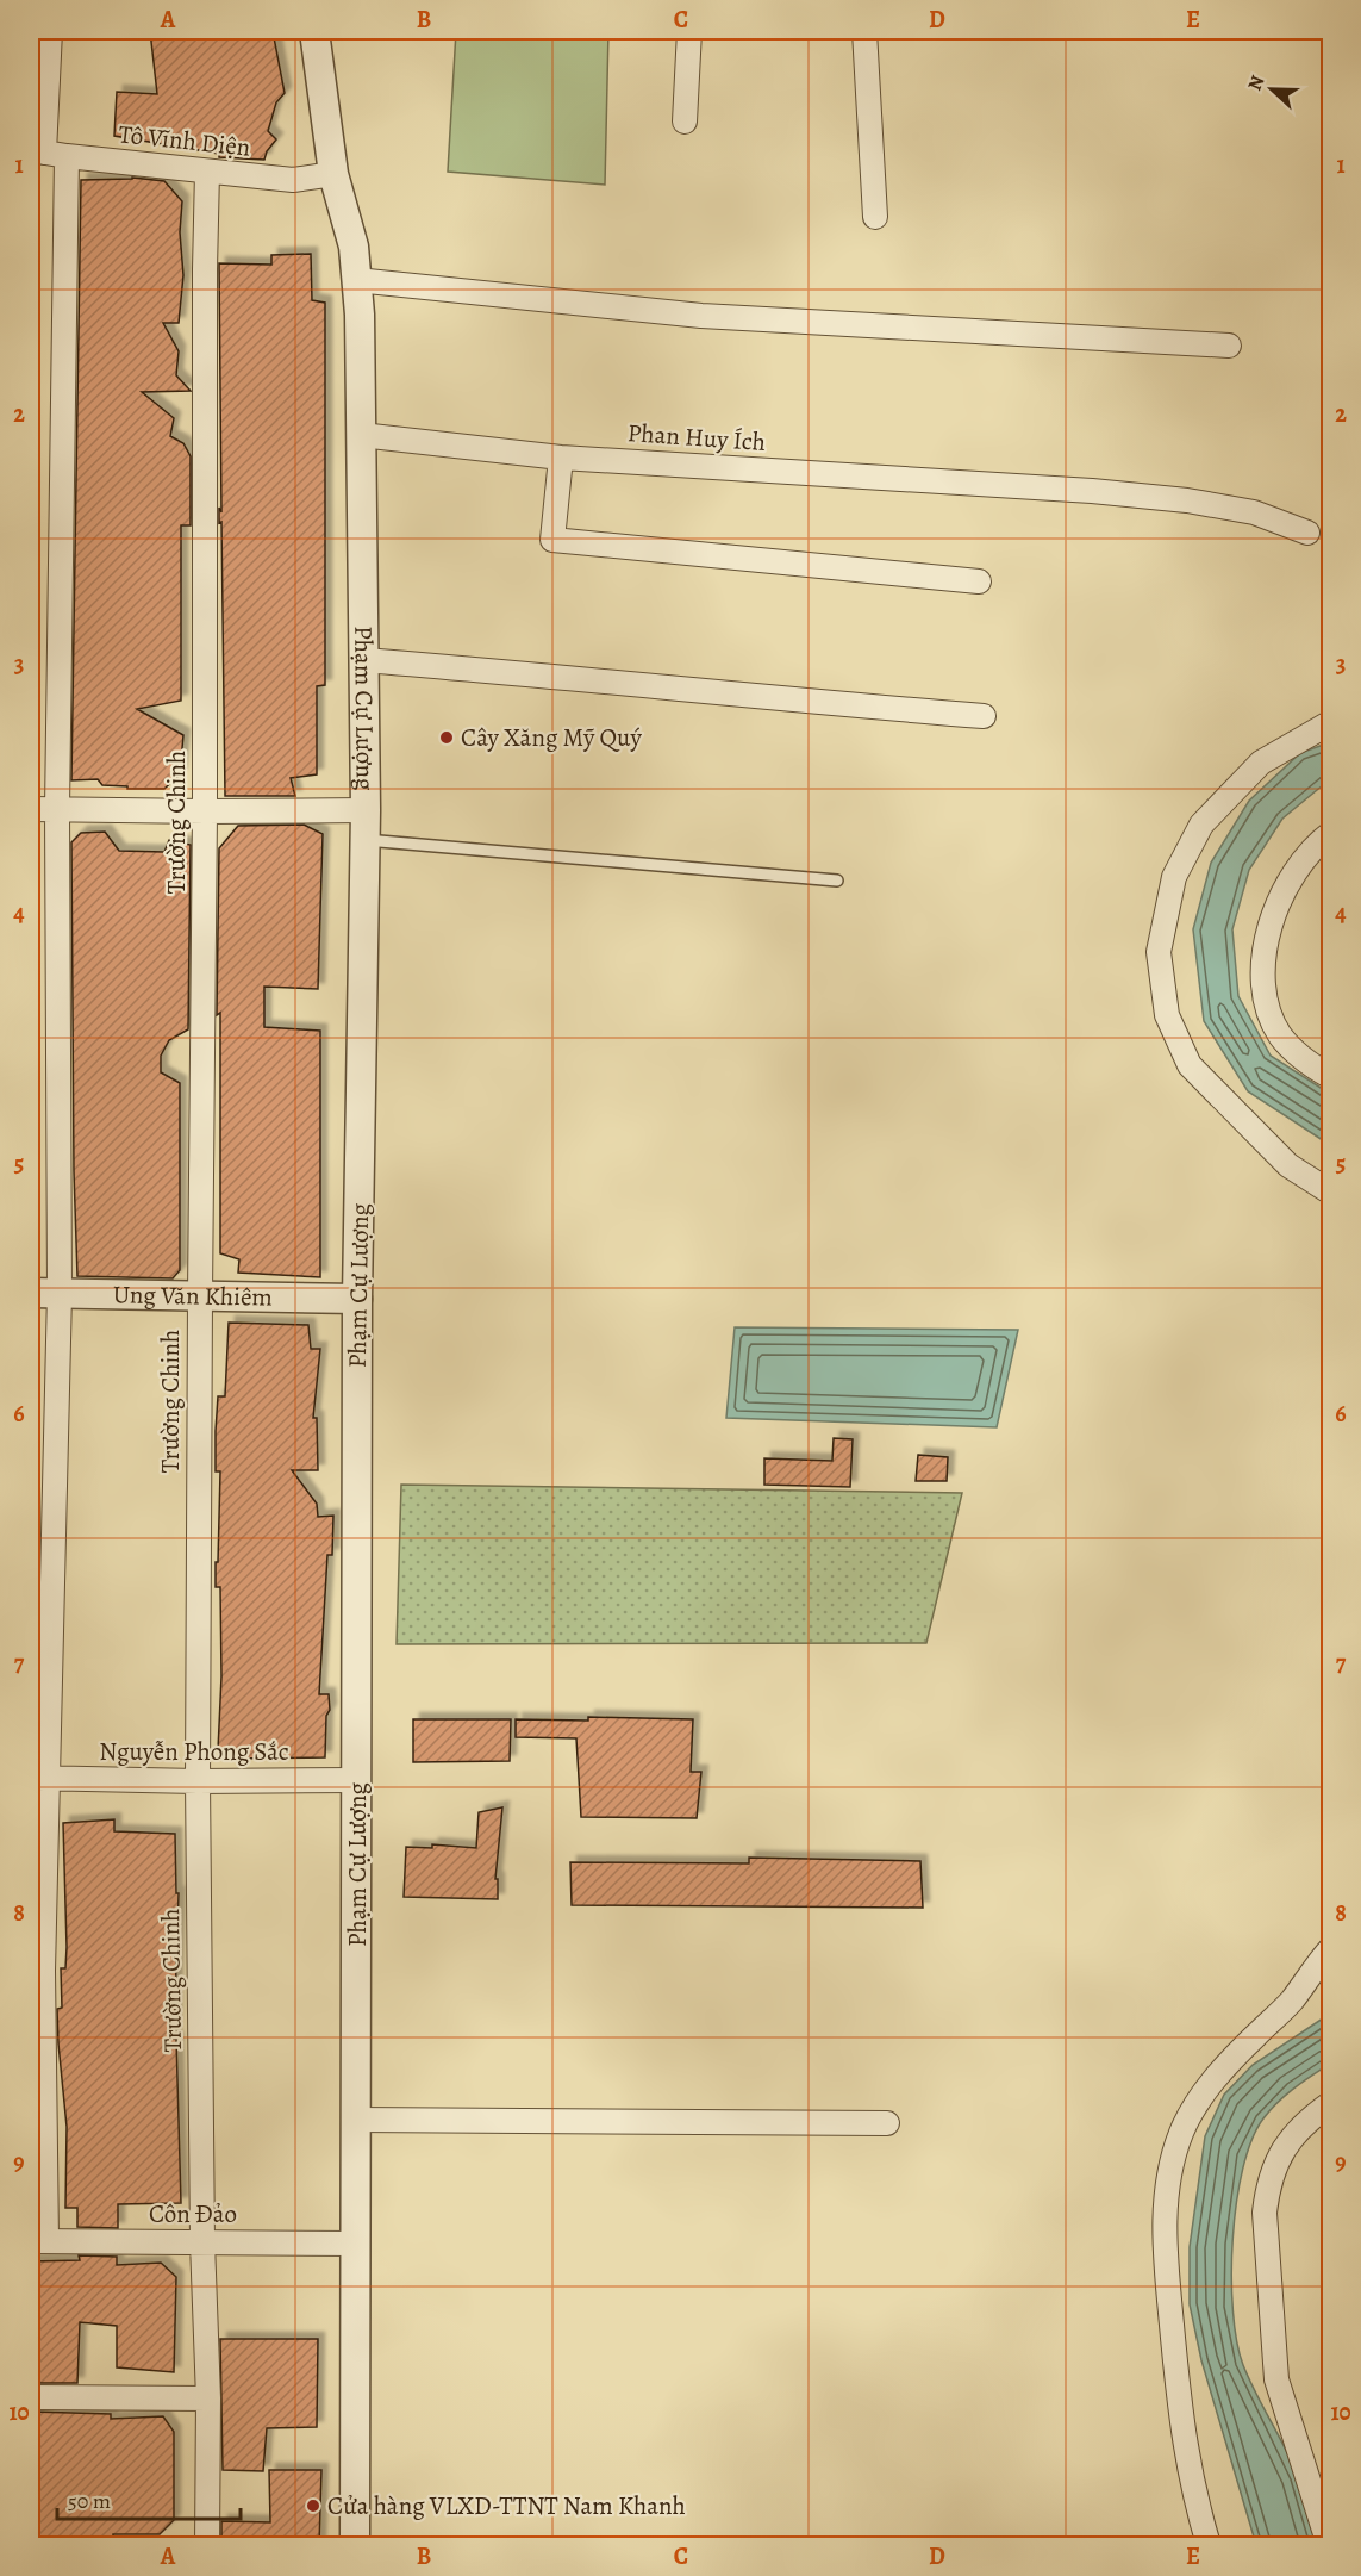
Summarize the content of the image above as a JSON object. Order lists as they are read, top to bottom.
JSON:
{
  "streets": {
    "street": [
      "Tô Vĩnh Diện",
      "Phan Huy Ích",
      "Phạm Cự Lượng",
      "Trường Chinh",
      "Ung Văn Khiêm",
      "Nguyễn Phong Sắc",
      "Côn Đảo"
    ]
  },
  "crossings": [
    ["Tô Vĩnh Diện", "Phạm Cự Lượng"],
    ["Tô Vĩnh Diện", "Trường Chinh"],
    ["Phan Huy Ích", "Phạm Cự Lượng"],
    ["Phạm Cự Lượng", "Ung Văn Khiêm"],
    ["Phạm Cự Lượng", "Nguyễn Phong Sắc"],
    ["Phạm Cự Lượng", "Côn Đảo"],
    ["Trường Chinh", "Ung Văn Khiêm"],
    ["Trường Chinh", "Nguyễn Phong Sắc"],
    ["Trường Chinh", "Côn Đảo"]
  ],
  "places": ["Cây Xăng Mỹ Quý", "Cửa hàng VLXD-TTNT Nam Khanh"],
  "scale_bar": "50 m",
  "north": "left",
  "grid": {
    "columns": [
      "A",
      "B",
      "C",
      "D",
      "E"
    ],
    "rows": [
      "1",
      "2",
      "3",
      "4",
      "5",
      "6",
      "7",
      "8",
      "9",
      "10"
    ]
  }
}
